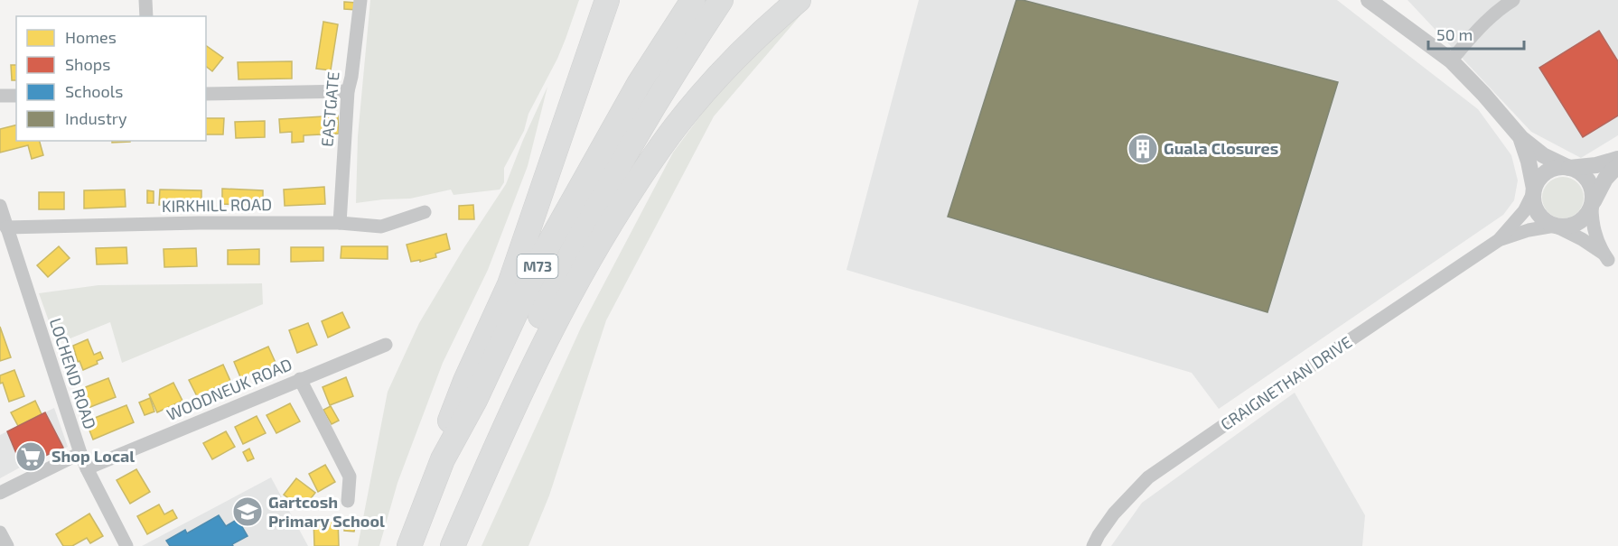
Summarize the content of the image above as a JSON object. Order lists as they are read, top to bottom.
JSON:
{
  "streets": {
    "highway": ["M73"],
    "street": [
      "EASTGATE",
      "KIRKHILL ROAD",
      "LOCHEND ROAD",
      "CRAIGNETHAN DRIVE",
      "WOODNEUK ROAD"
    ]
  },
  "crossings": [
    ["EASTGATE", "KIRKHILL ROAD"],
    ["KIRKHILL ROAD", "LOCHEND ROAD"],
    ["LOCHEND ROAD", "WOODNEUK ROAD"]
  ],
  "places": {
    "building": ["Guala Closures"],
    "supermarket": ["Shop Local"],
    "school or university": ["Gartcosh Primary School"]
  },
  "legend": [
    "Homes",
    "Shops",
    "Schools",
    "Industry"
  ],
  "scale_bar": "50 m"
}
